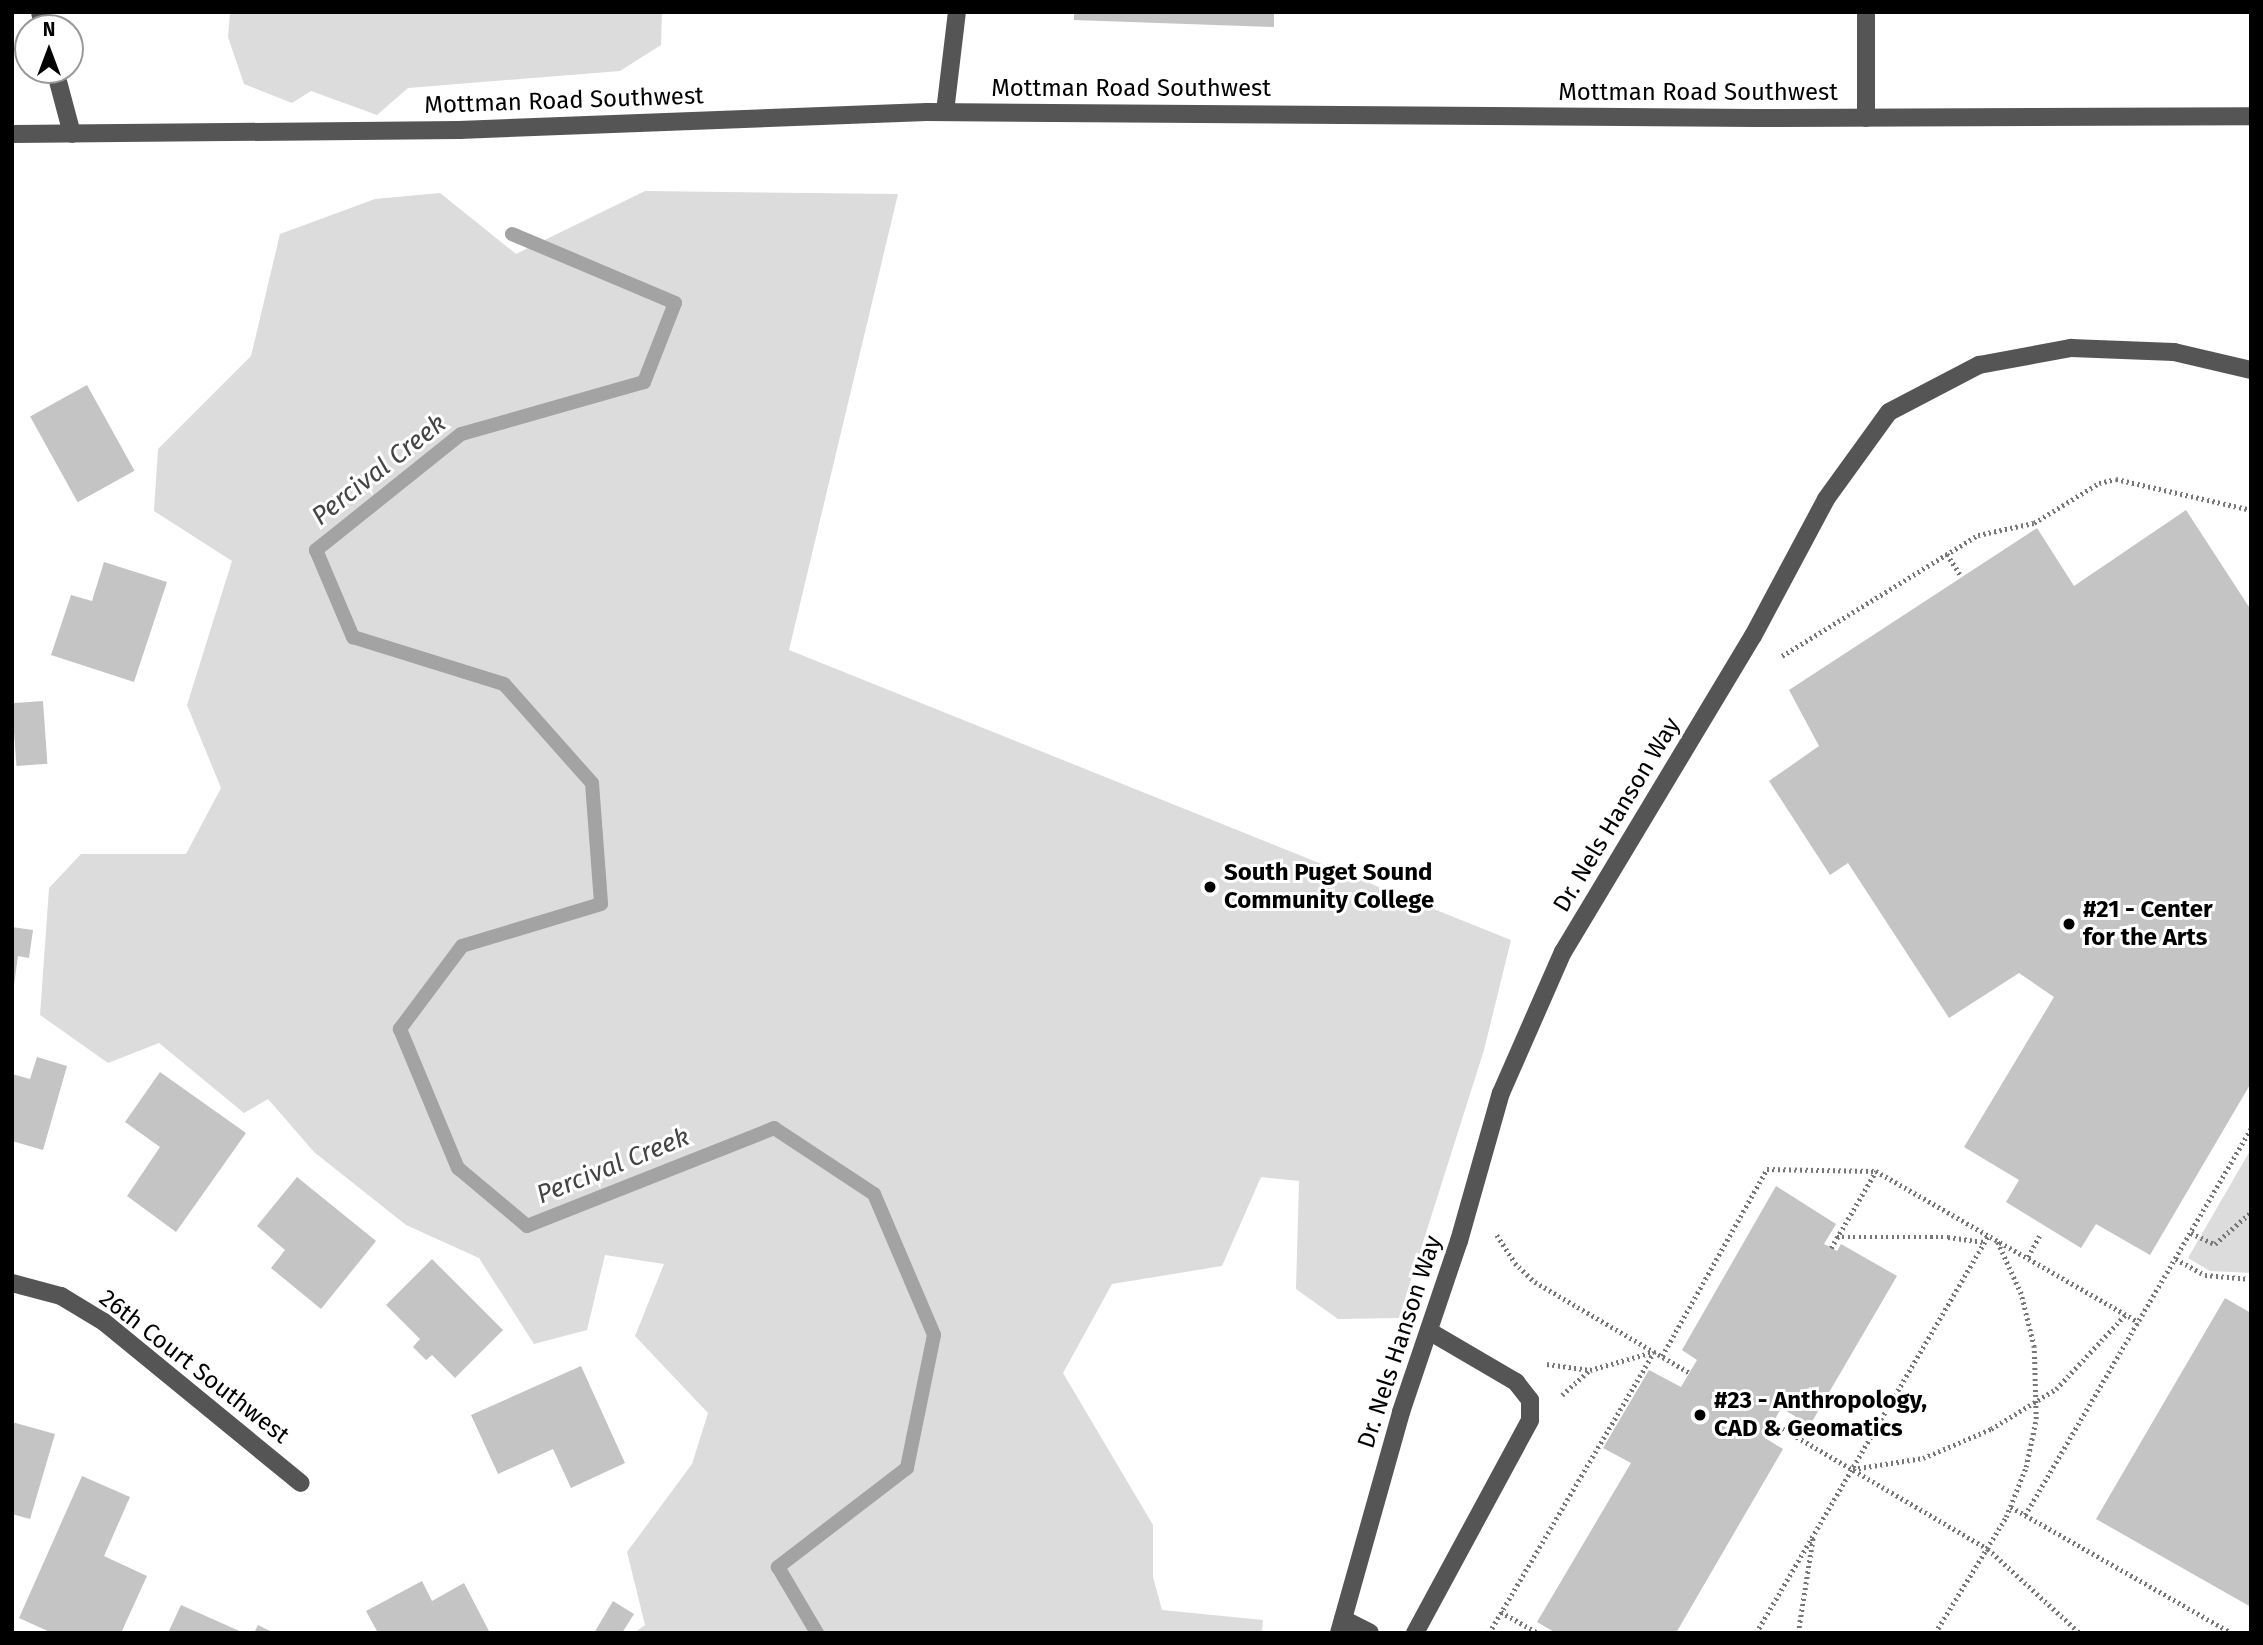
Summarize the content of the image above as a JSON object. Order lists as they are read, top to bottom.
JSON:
{
  "streets": {
    "street": ["Mottman Road Southwest", "Dr. Nels Hanson Way", "26th Court Southwest"]
  },
  "water": ["Percival Creek"],
  "places": ["South Puget Sound Community College", "#21 - Center for the Arts", "#23 - Anthropology, CAD & Geomatics"],
  "north": "top"
}
